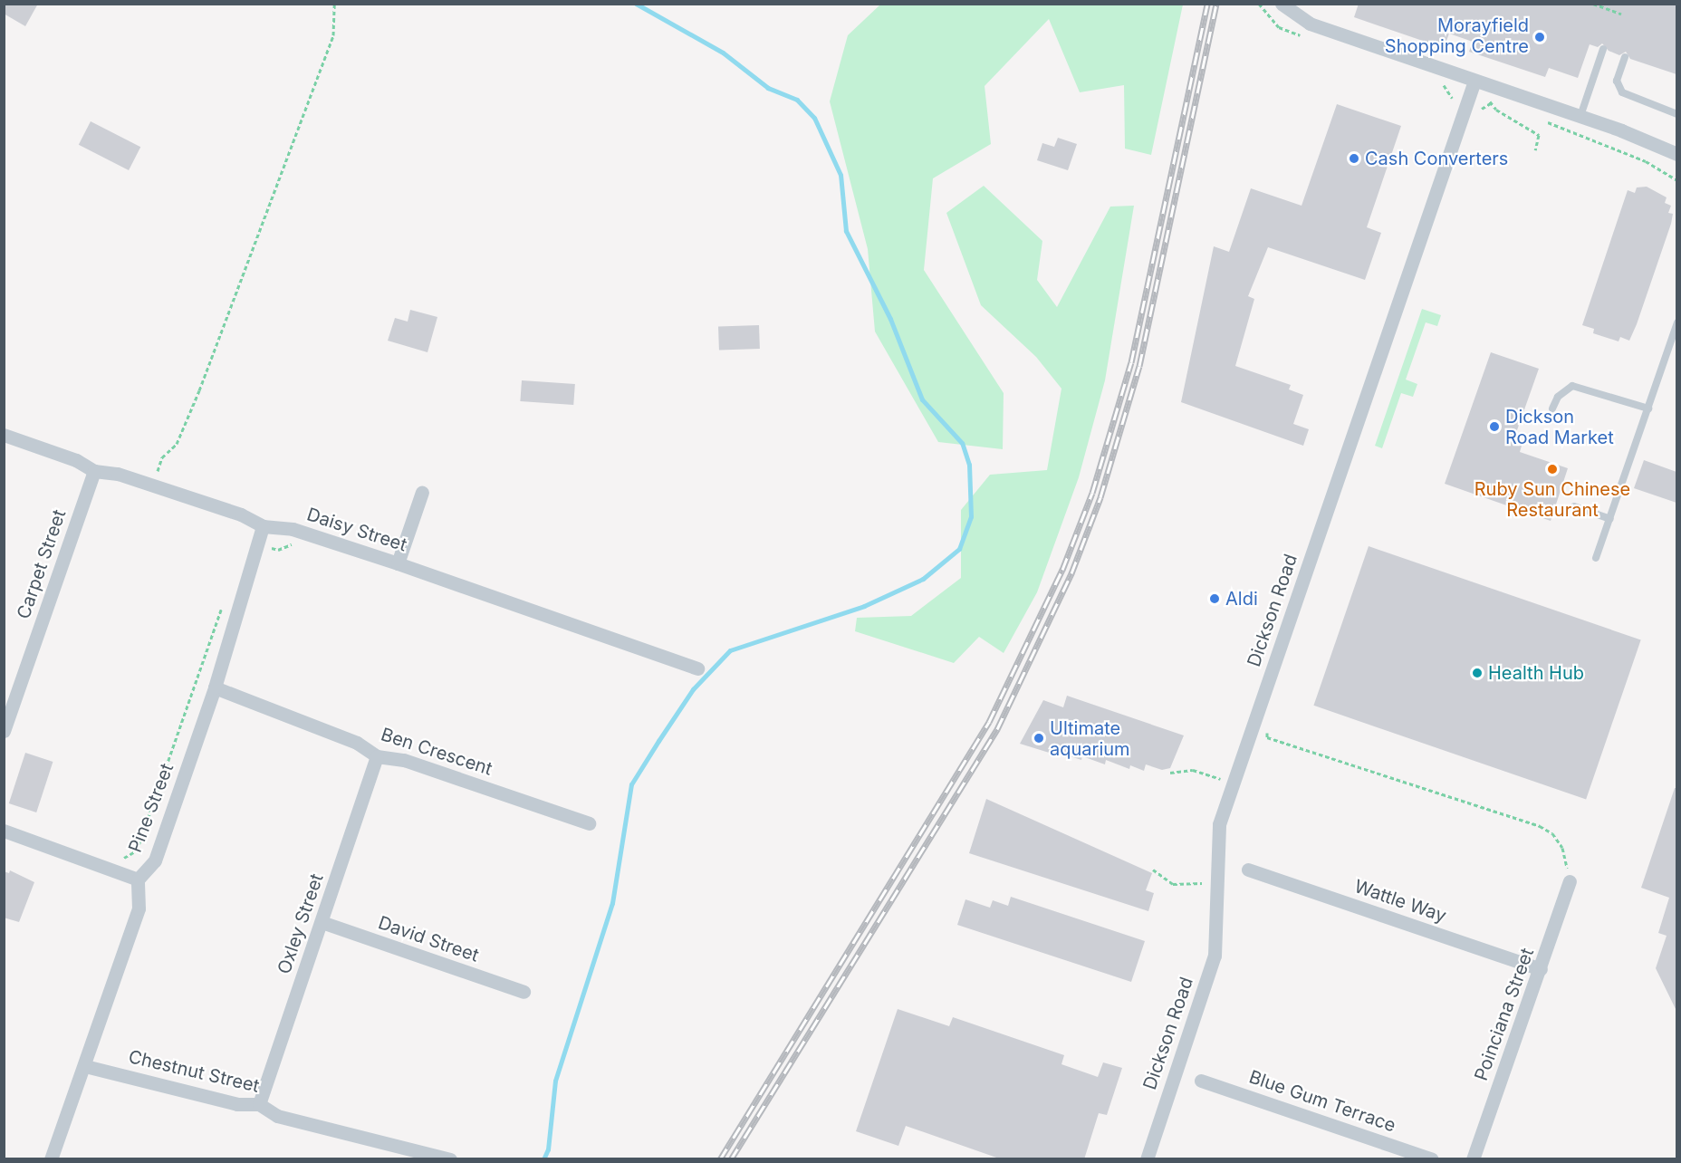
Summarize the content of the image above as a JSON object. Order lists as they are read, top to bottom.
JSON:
{
  "streets": {
    "street": [
      "Daisy Street",
      "Carpet Street",
      "Dickson Road",
      "Ben Crescent",
      "Pine Street",
      "Wattle Way",
      "Oxley Street",
      "David Street",
      "Poinciana Street",
      "Chestnut Street",
      "Blue Gum Terrace"
    ]
  },
  "crossings": [
    ["Daisy Street", "Carpet Street"],
    ["Daisy Street", "Pine Street"],
    ["Ben Crescent", "Pine Street"],
    ["Ben Crescent", "Oxley Street"],
    ["Pine Street", "Chestnut Street"],
    ["Wattle Way", "Poinciana Street"],
    ["Oxley Street", "David Street"],
    ["Oxley Street", "Chestnut Street"]
  ],
  "places": [
    "Morayfield Shopping Centre",
    "Cash Converters",
    "Dickson Road Market",
    "Ruby Sun Chinese Restaurant",
    "Aldi",
    "Health Hub",
    "Ultimate aquarium"
  ]
}
